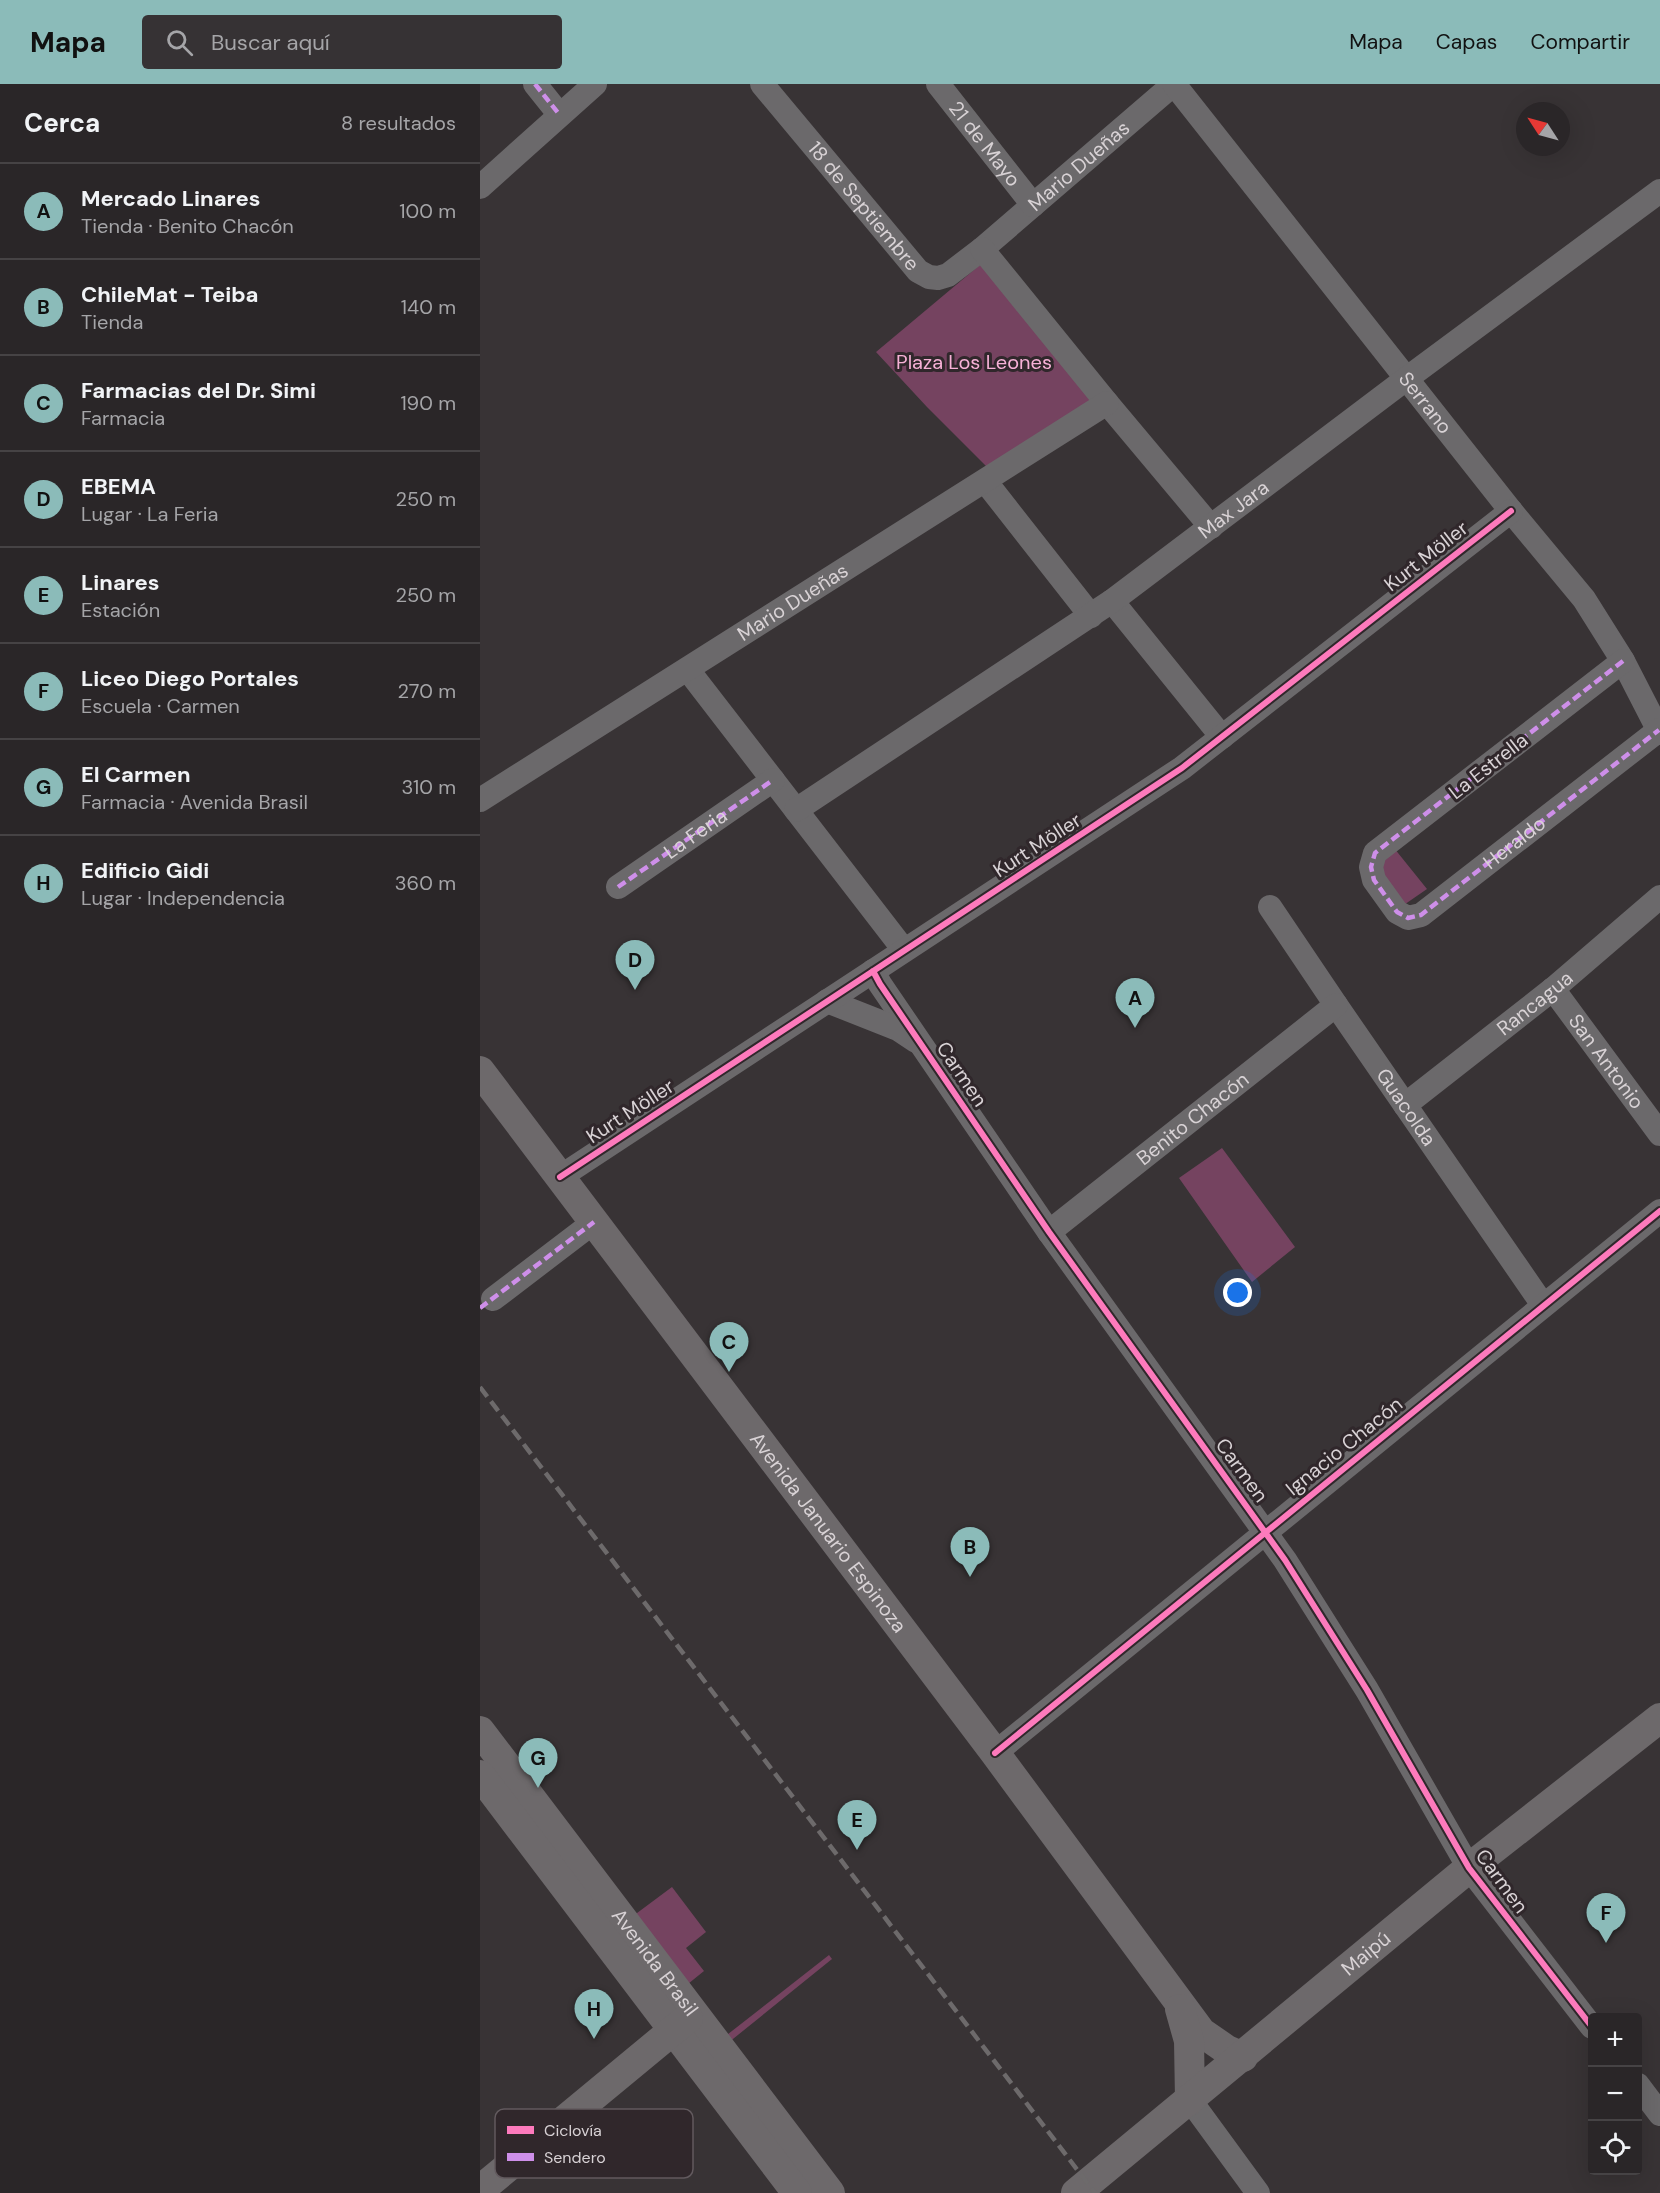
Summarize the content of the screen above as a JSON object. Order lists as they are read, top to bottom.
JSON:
{
  "streets": {
    "main road": ["Avenida Januario Espinoza", "Maipú", "Avenida Brasil"],
    "street": [
      "21 de Mayo",
      "Mario Dueñas",
      "18 de Septiembre",
      "Serrano",
      "Max Jara",
      "Kurt Möller",
      "La Estrella",
      "La Feria",
      "Heraldo",
      "Rancagua",
      "San Antonio",
      "Carmen",
      "Guacolda",
      "Benito Chacón",
      "Ignacio Chacón"
    ]
  },
  "crossings": [
    ["21 de Mayo", "Mario Dueñas"],
    ["Mario Dueñas", "18 de Septiembre"],
    ["Mario Dueñas", "Serrano"],
    ["Serrano", "Max Jara"],
    ["Serrano", "Kurt Möller"],
    ["Serrano", "La Estrella"],
    ["Serrano", "Heraldo"],
    ["Kurt Möller", "Carmen"],
    ["Kurt Möller", "Avenida Januario Espinoza"],
    ["La Estrella", "Heraldo"],
    ["Rancagua", "San Antonio"],
    ["Rancagua", "Guacolda"],
    ["Carmen", "Benito Chacón"],
    ["Carmen", "Ignacio Chacón"],
    ["Carmen", "Maipú"],
    ["Guacolda", "Benito Chacón"],
    ["Guacolda", "Ignacio Chacón"],
    ["Ignacio Chacón", "Avenida Januario Espinoza"],
    ["Avenida Januario Espinoza", "Maipú"]
  ],
  "parks": ["Plaza Los Leones"],
  "legend": ["Ciclovía", "Sendero"],
  "north": "top left",
  "page": {
    "header": "Mapa",
    "search": "Buscar aquí",
    "nav": ["Mapa", "Capas", "Compartir"],
    "heading": ["Cerca", "8 resultados"],
    "list": [
      {
        "mark": "A",
        "name": "Mercado Linares",
        "note": "Tienda · Benito Chacón",
        "value": "100 m"
      },
      {
        "mark": "B",
        "name": "ChileMat - Teiba",
        "note": "Tienda",
        "value": "140 m"
      },
      {
        "mark": "C",
        "name": "Farmacias del Dr. Simi",
        "note": "Farmacia",
        "value": "190 m"
      },
      {
        "mark": "D",
        "name": "EBEMA",
        "note": "Lugar · La Feria",
        "value": "250 m"
      },
      {
        "mark": "E",
        "name": "Linares",
        "note": "Estación",
        "value": "250 m"
      },
      {
        "mark": "F",
        "name": "Liceo Diego Portales",
        "note": "Escuela · Carmen",
        "value": "270 m"
      },
      {
        "mark": "G",
        "name": "El Carmen",
        "note": "Farmacia · Avenida Brasil",
        "value": "310 m"
      },
      {
        "mark": "H",
        "name": "Edificio Gidi",
        "note": "Lugar · Independencia",
        "value": "360 m"
      }
    ],
    "pins": [
      "D",
      "A",
      "C",
      "B",
      "G",
      "E",
      "F",
      "H"
    ],
    "map_buttons": ["+", "−"]
  }
}
